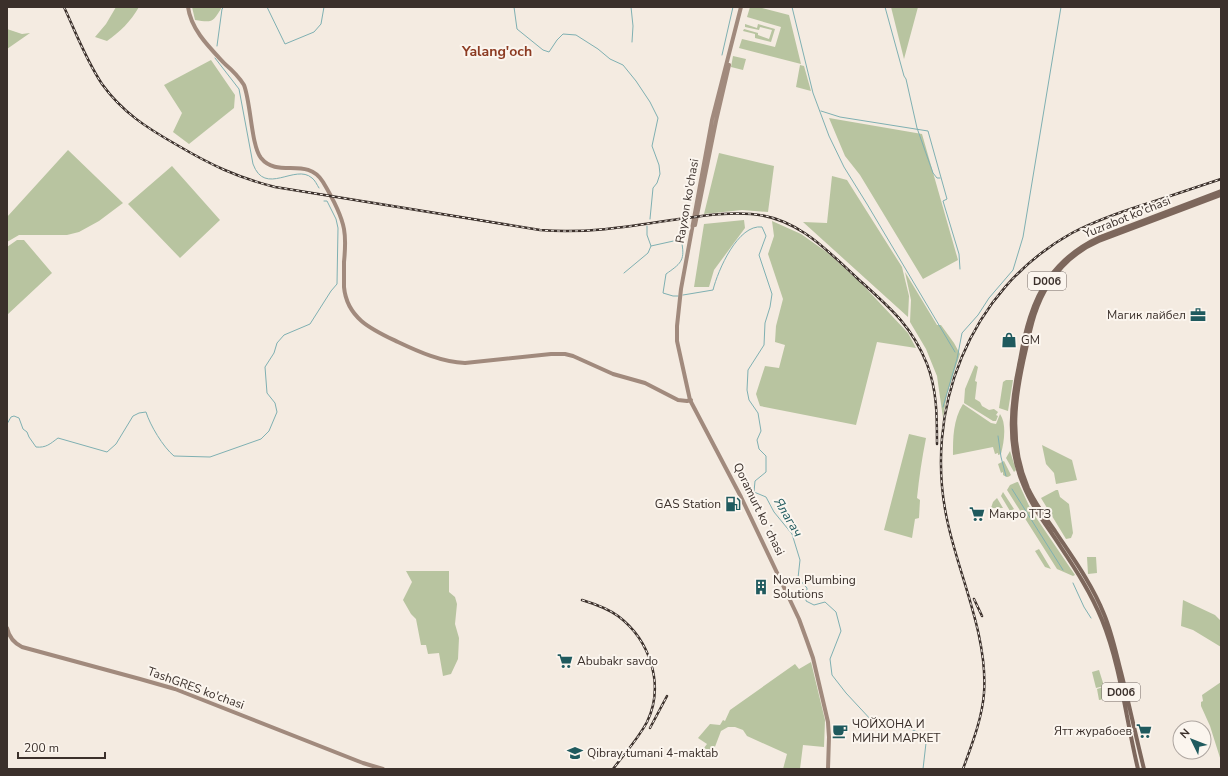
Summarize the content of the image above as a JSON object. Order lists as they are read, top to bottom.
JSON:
{
  "streets": {
    "main road": [
      "Rayxon ko'chasi",
      "Yuzrabot ko'chasi",
      "D006",
      "Qoramurt koʻchasi",
      "TashGRES ko'chasi"
    ]
  },
  "crossings": [
    ["Rayxon ko'chasi", "Qoramurt koʻchasi"]
  ],
  "districts": ["Yalang'och"],
  "water": ["Ялагач"],
  "places": {
    "office": ["Магик лайбел"],
    "shop": ["GM"],
    "fuel station": ["GAS Station"],
    "supermarket": ["Макро ТТЗ", "Abubakr savdo", "Ятт журабоев"],
    "building": ["Nova Plumbing Solutions"],
    "cafe": ["ЧОЙХОНА И МИНИ МАРКЕТ"],
    "school or university": ["Qibray tumani 4-maktab"]
  },
  "scale_bar": "200 m",
  "north": "top left"
}
